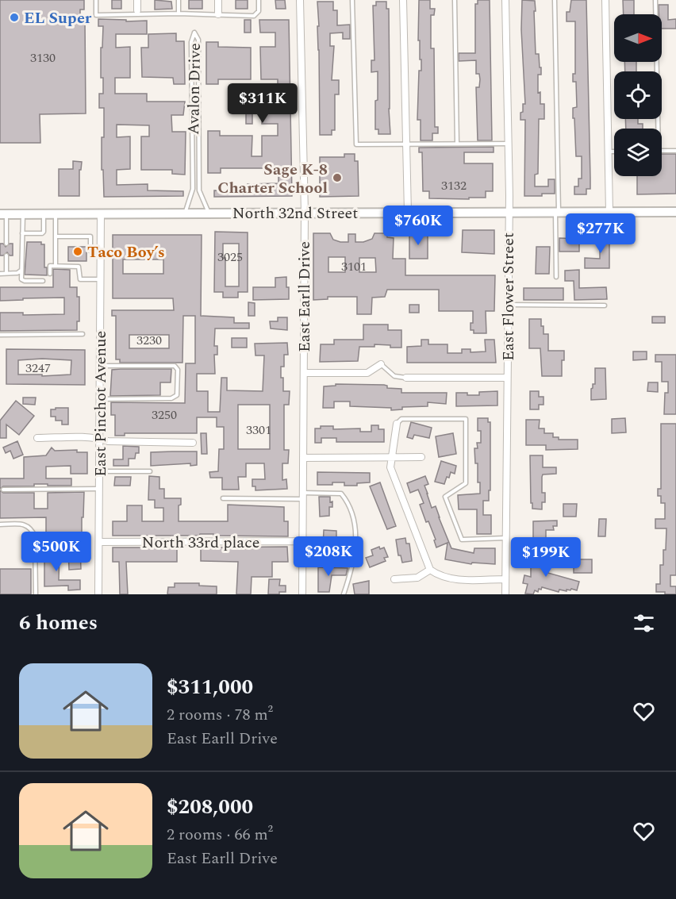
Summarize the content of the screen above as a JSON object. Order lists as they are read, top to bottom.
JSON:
{
  "streets": {
    "main road": ["North 32nd Street"],
    "street": [
      "East Earll Drive",
      "East Flower Street",
      "East Pinchot Avenue",
      "North 33rd place"
    ],
    "lane": ["Avalon Drive"]
  },
  "crossings": [
    ["Avalon Drive", "North 32nd Street"],
    ["North 32nd Street", "East Earll Drive"],
    ["North 32nd Street", "East Flower Street"],
    ["North 32nd Street", "East Pinchot Avenue"],
    ["East Earll Drive", "North 33rd place"],
    ["East Pinchot Avenue", "North 33rd place"]
  ],
  "places": ["EL Super", "Sage K-8 Charter School", "Taco Boy’s"],
  "house_numbers": [
    "3130",
    "3132",
    "3025",
    "3101",
    "3230",
    "3247",
    "3250",
    "3301"
  ],
  "north": "right",
  "page": {
    "price": [
      "$311K",
      "$760K",
      "$277K",
      "$500K",
      "$208K",
      "$199K"
    ],
    "heading": "6 homes",
    "list": [
      {
        "name": "$311,000",
        "note": "2 rooms · 78 m² · East Earll Drive"
      },
      {
        "name": "$208,000",
        "note": "2 rooms · 66 m² · East Earll Drive"
      }
    ]
  }
}
